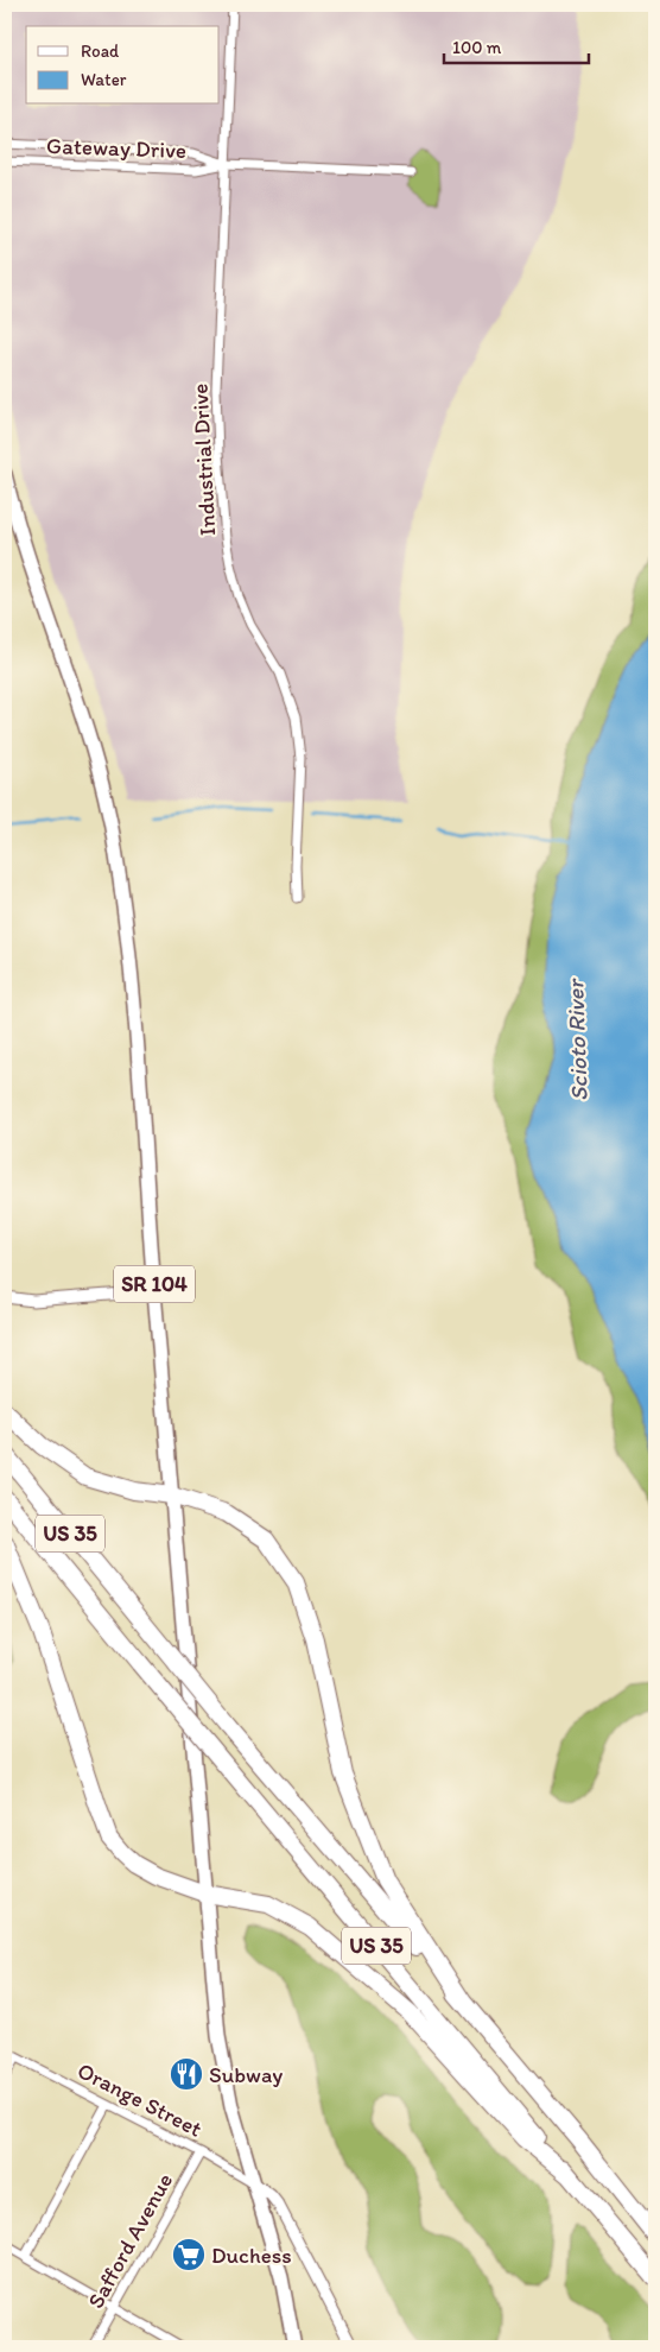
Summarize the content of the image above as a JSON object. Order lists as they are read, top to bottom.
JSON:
{
  "streets": {
    "highway": ["US 35"],
    "main road": ["SR 104"],
    "street": [
      "Gateway Drive",
      "Industrial Drive",
      "Orange Street",
      "Safford Avenue"
    ]
  },
  "crossings": [
    ["Gateway Drive", "Industrial Drive"],
    ["SR 104", "Orange Street"],
    ["Orange Street", "Safford Avenue"]
  ],
  "water": ["Scioto River"],
  "places": {
    "restaurant": ["Subway"],
    "supermarket": ["Duchess"]
  },
  "legend": ["Road", "Water"],
  "scale_bar": "100 m"
}
